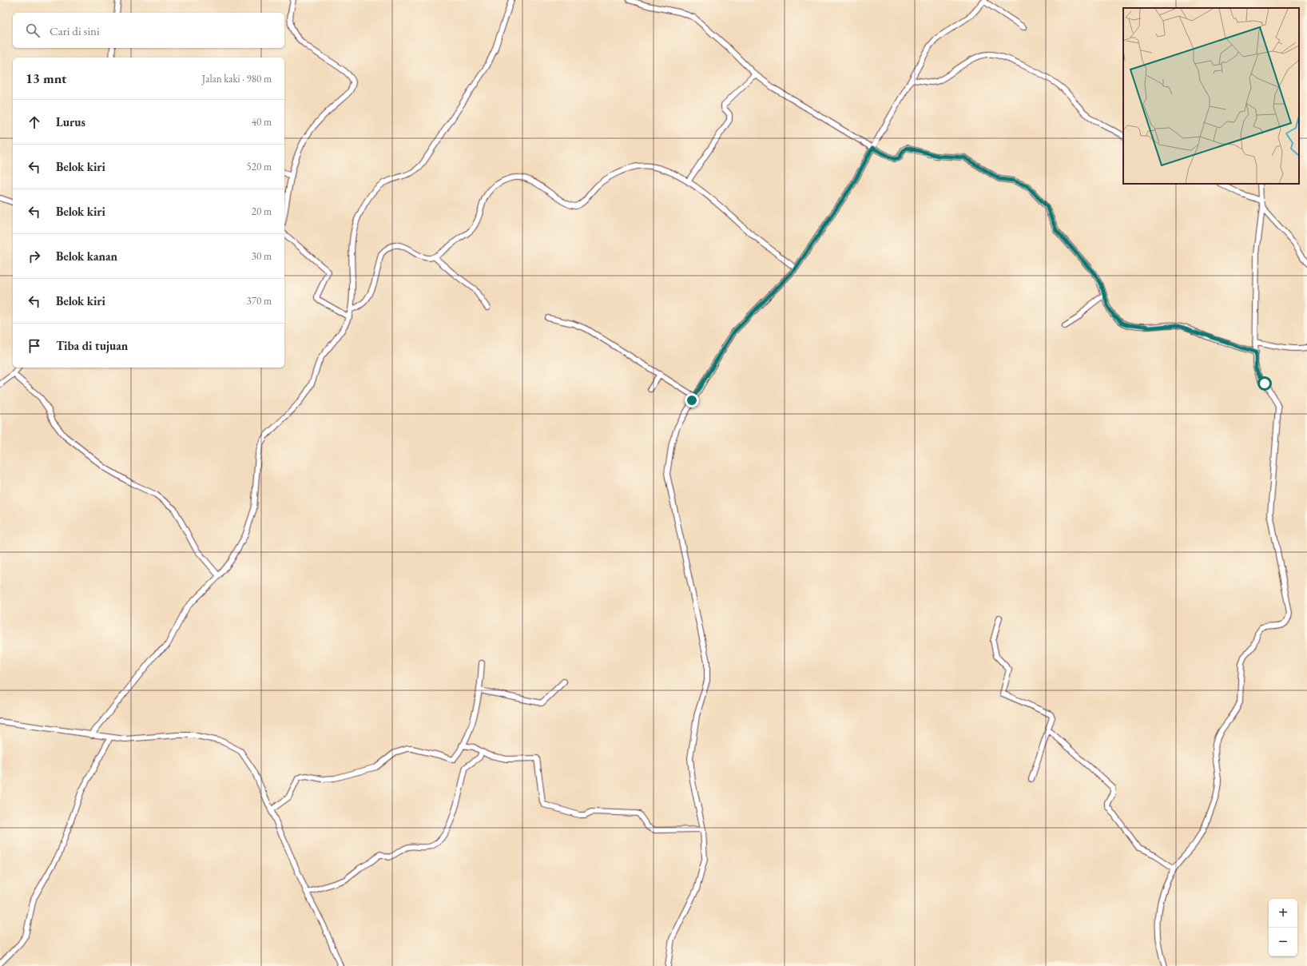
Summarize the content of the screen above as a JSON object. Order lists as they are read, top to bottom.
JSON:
{
  "page": {
    "search": "Cari di sini",
    "heading": ["13 mnt", "Jalan kaki · 980 m"],
    "list": [
      ["Lurus", "40 m"],
      ["Belok kiri", "520 m"],
      ["Belok kiri", "20 m"],
      ["Belok kanan", "30 m"],
      ["Belok kiri", "370 m"],
      "Tiba di tujuan"
    ],
    "map_buttons": ["+", "−"]
  }
}
